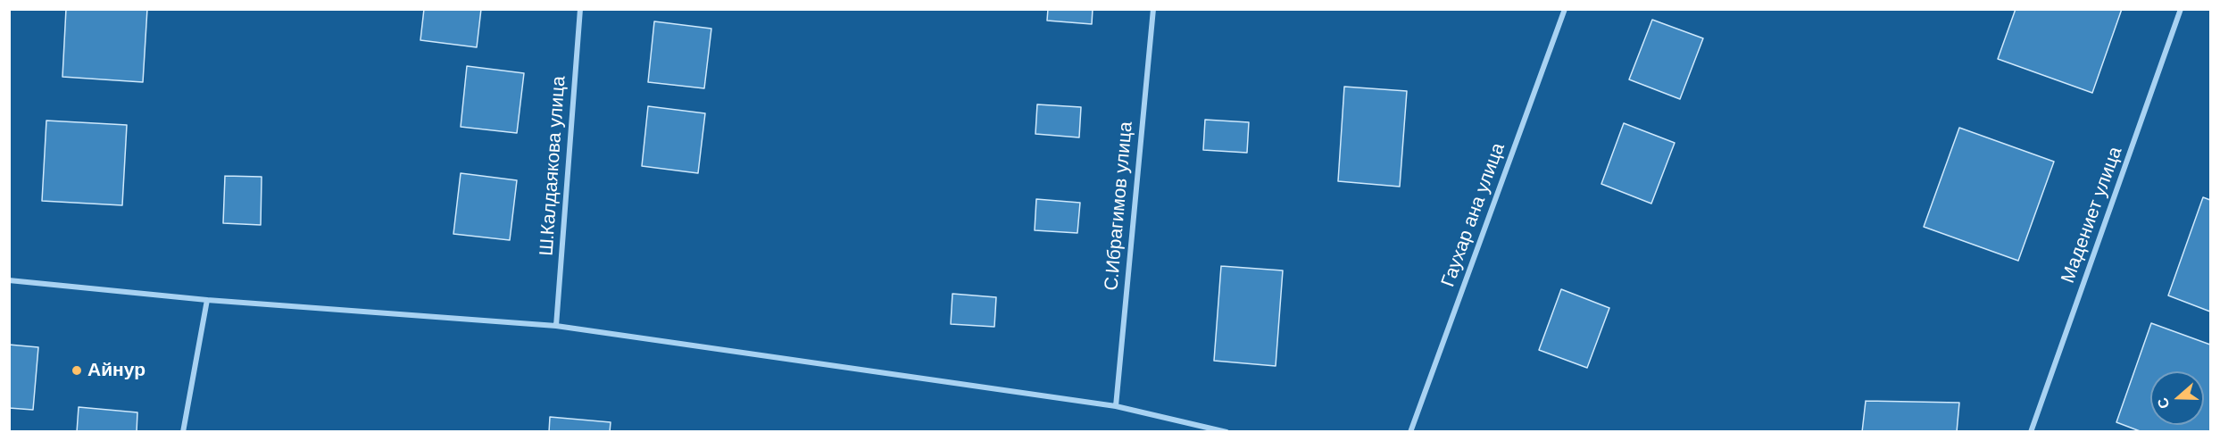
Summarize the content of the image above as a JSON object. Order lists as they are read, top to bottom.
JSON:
{
  "streets": {
    "street": [
      "Ш.Калдаякова улица",
      "С.Ибрагимов улица",
      "Гаухар ана улица",
      "Мадениет улица"
    ]
  },
  "places": ["Айнур"],
  "north": "left"
}
